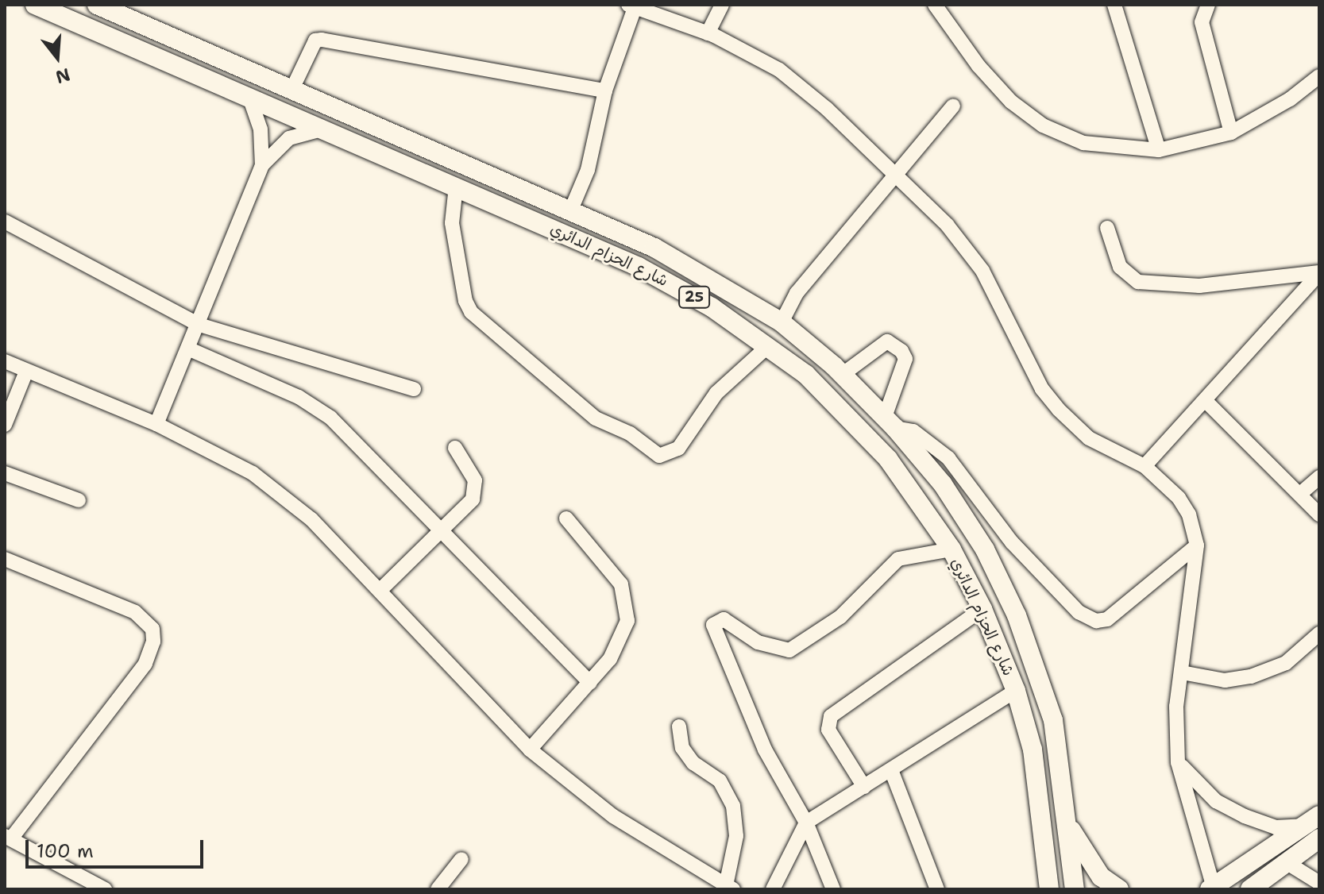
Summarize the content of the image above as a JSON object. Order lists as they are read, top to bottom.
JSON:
{
  "streets": {
    "main road": ["شارع الحزام الدائري", "25"]
  },
  "scale_bar": "100 m",
  "north": "bottom"
}
